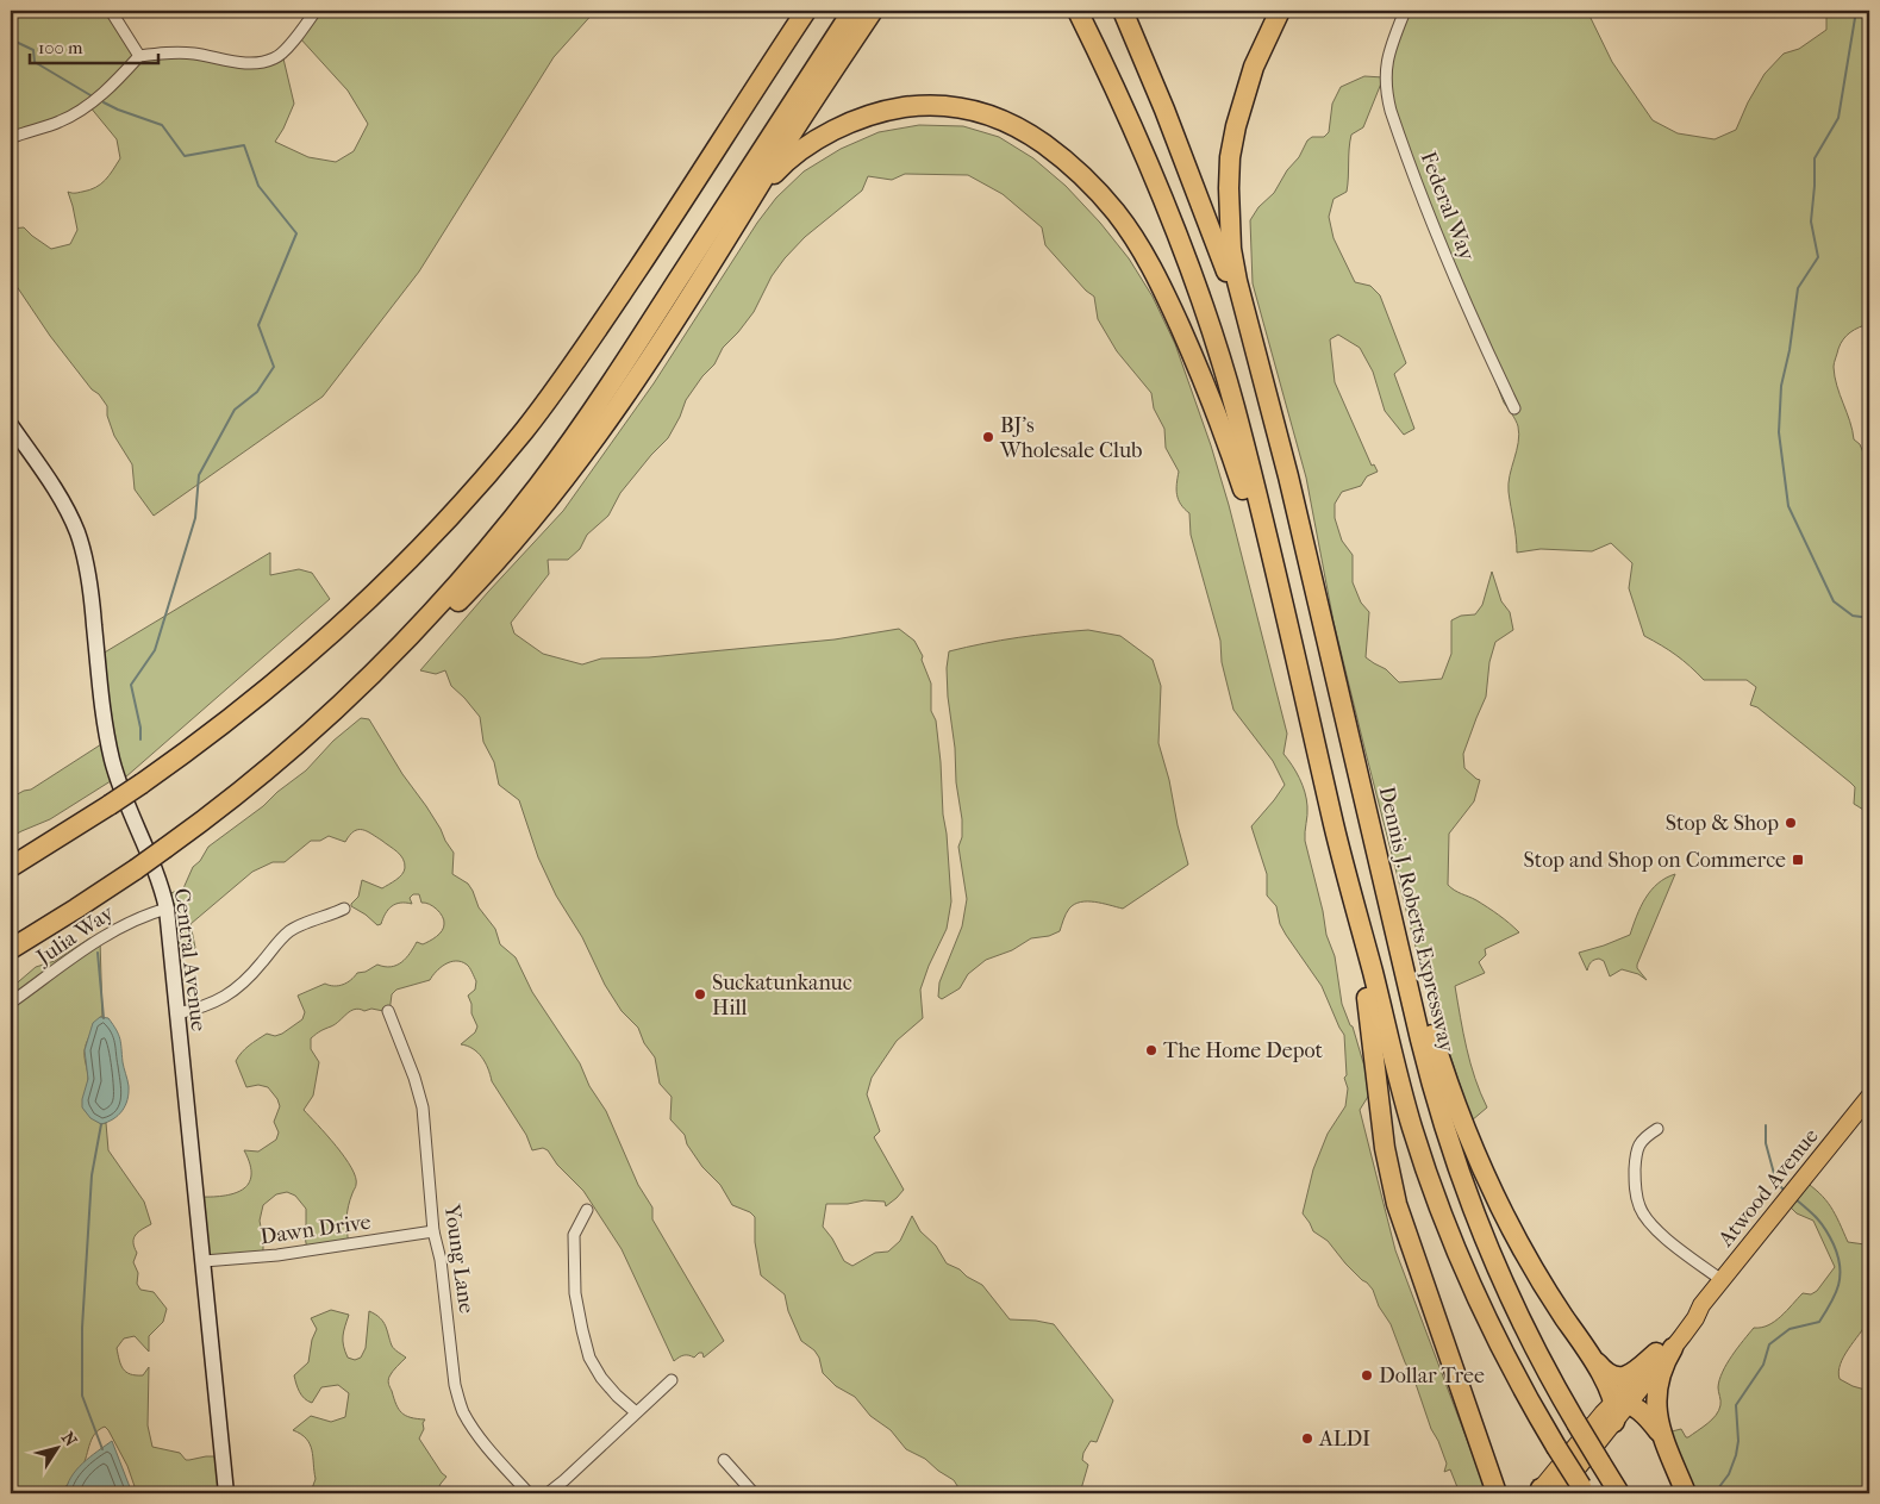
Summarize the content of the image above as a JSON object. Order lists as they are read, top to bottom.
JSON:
{
  "streets": {
    "highway": ["Dennis J. Roberts Expressway"],
    "main road": ["Atwood Avenue"],
    "street": [
      "Federal Way",
      "Julia Way",
      "Central Avenue",
      "Dawn Drive",
      "Young Lane"
    ]
  },
  "crossings": [
    ["Julia Way", "Central Avenue"],
    ["Central Avenue", "Dawn Drive"],
    ["Dawn Drive", "Young Lane"]
  ],
  "places": {
    "other": [
      "BJ's Wholesale Club",
      "Stop & Shop",
      "Suckatunkanuc Hill",
      "The Home Depot",
      "Dollar Tree",
      "ALDI"
    ],
    "transit": ["Stop and Shop on Commerce"]
  },
  "scale_bar": "100 m",
  "north": "top right"
}
